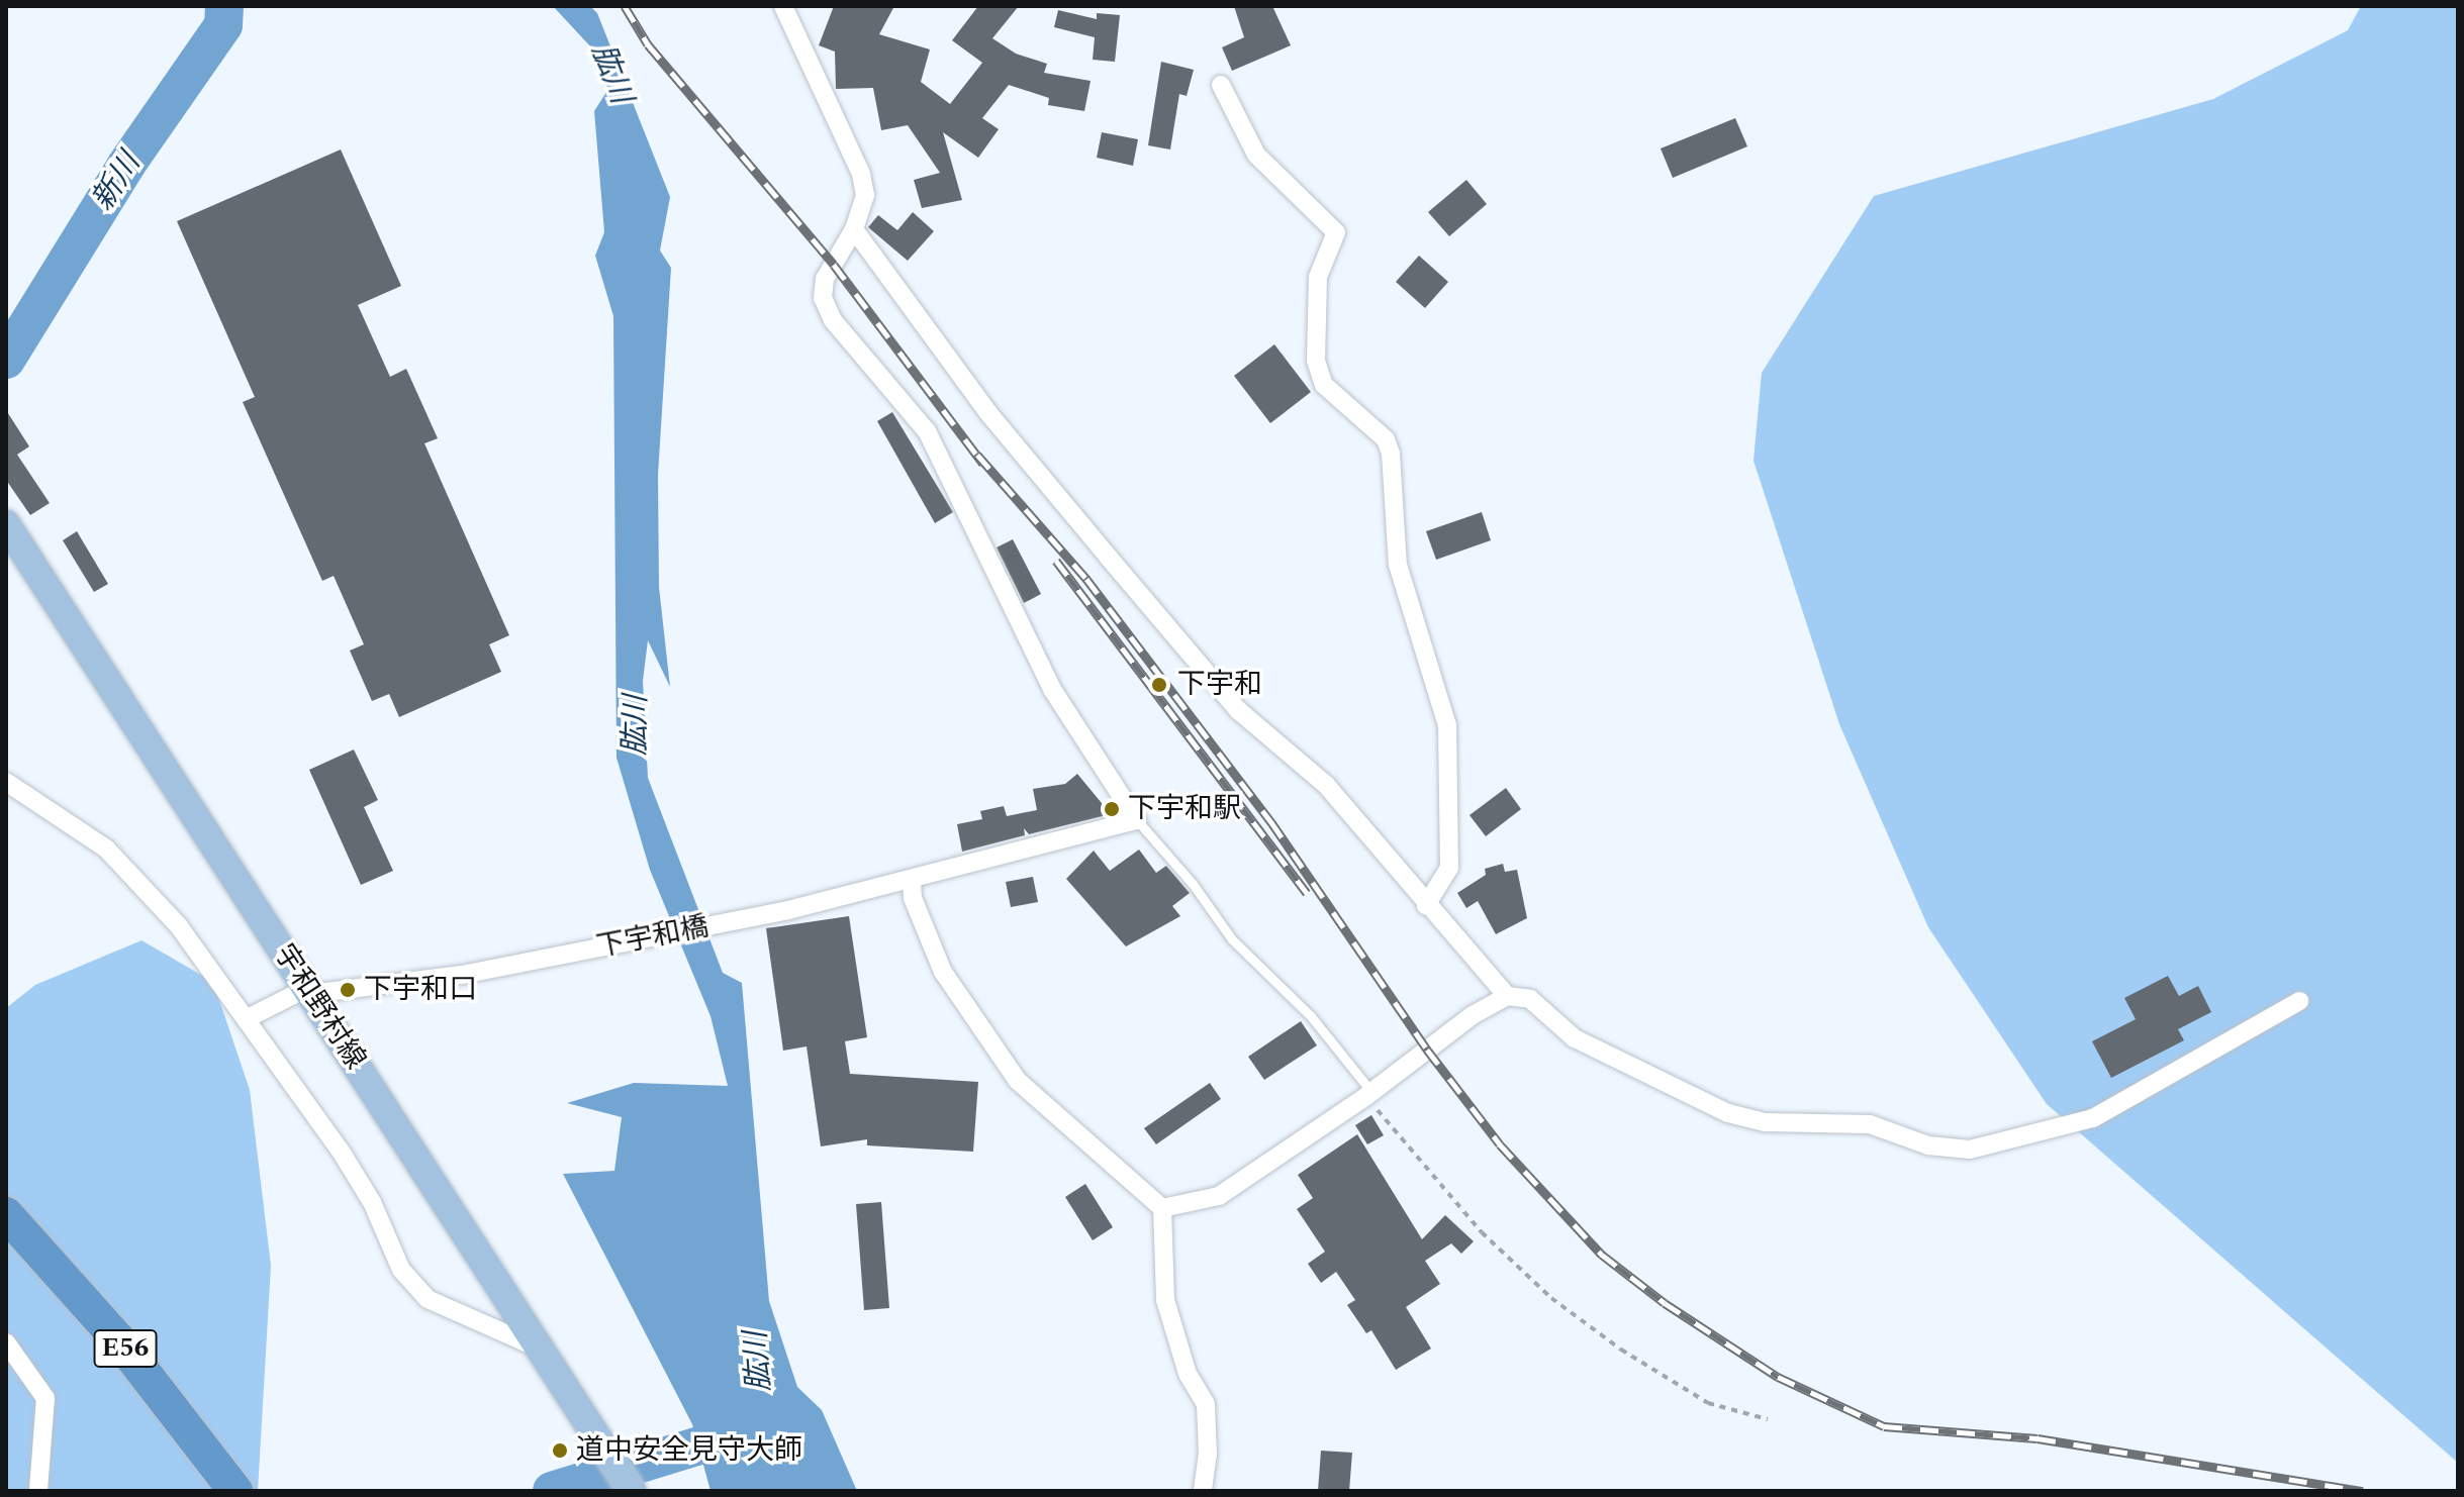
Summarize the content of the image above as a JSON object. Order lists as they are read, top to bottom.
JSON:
{
  "streets": {
    "highway": ["E56"],
    "main road": ["宇和野村線"],
    "street": ["下宇和橋"]
  },
  "crossings": [
    ["下宇和橋", "宇和野村線"]
  ],
  "water": ["肱川", "新川"],
  "places": [
    "下宇和",
    "下宇和駅",
    "下宇和口",
    "道中安全見守大師"
  ]
}
